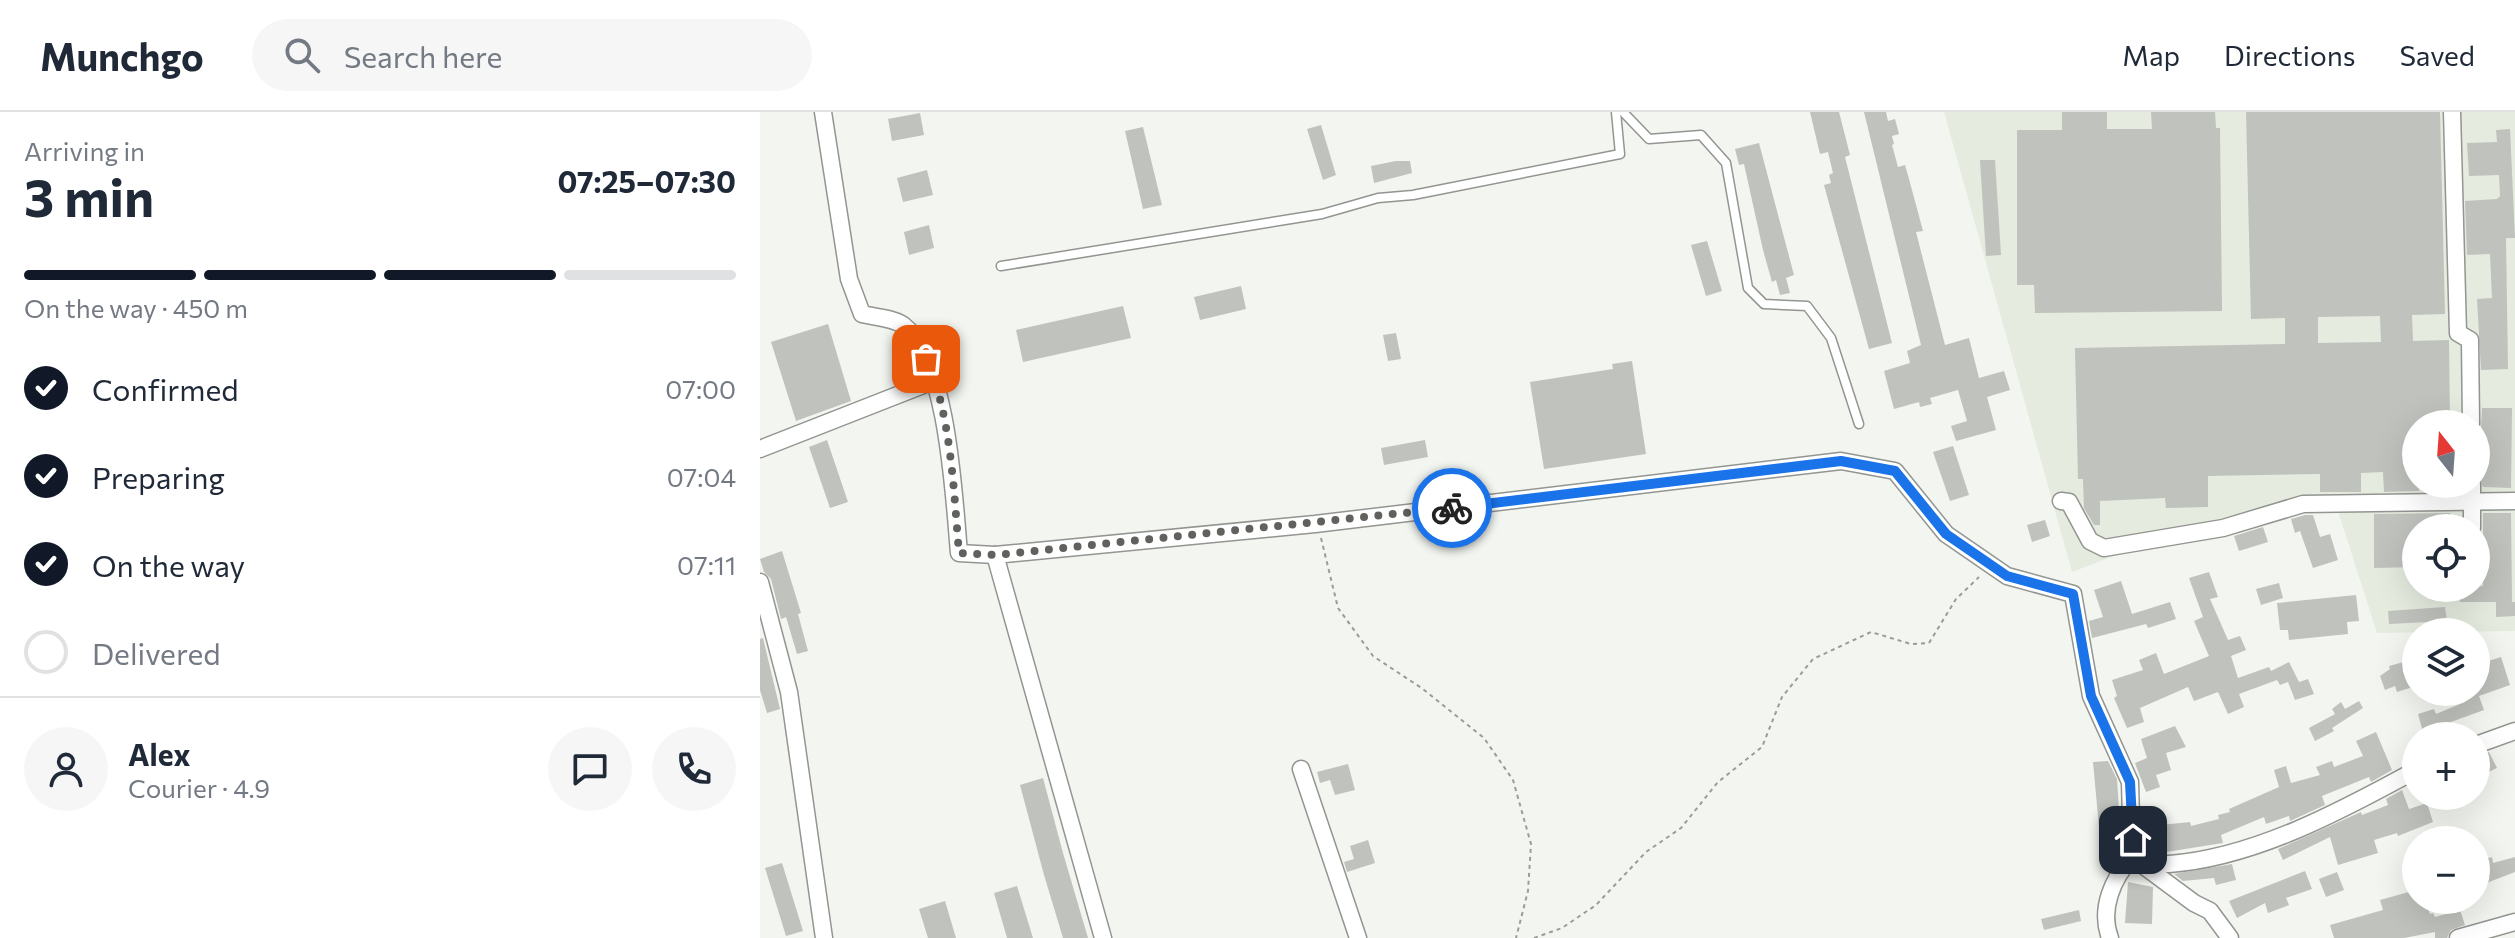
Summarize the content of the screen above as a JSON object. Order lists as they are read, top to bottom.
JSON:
{
  "north": "top",
  "page": {
    "header": "Munchgo",
    "search": "Search here",
    "nav": ["Map", "Directions", "Saved"],
    "heading": ["3 min", "Arriving in", "07:25–07:30"],
    "panel": ["Alex", "Courier · 4.9"],
    "bar": "On the way · 450 m",
    "list": [
      ["Confirmed", "07:00"],
      ["Preparing", "07:04"],
      ["On the way", "07:11"],
      "Delivered"
    ],
    "map_buttons": ["+", "−"]
  }
}
